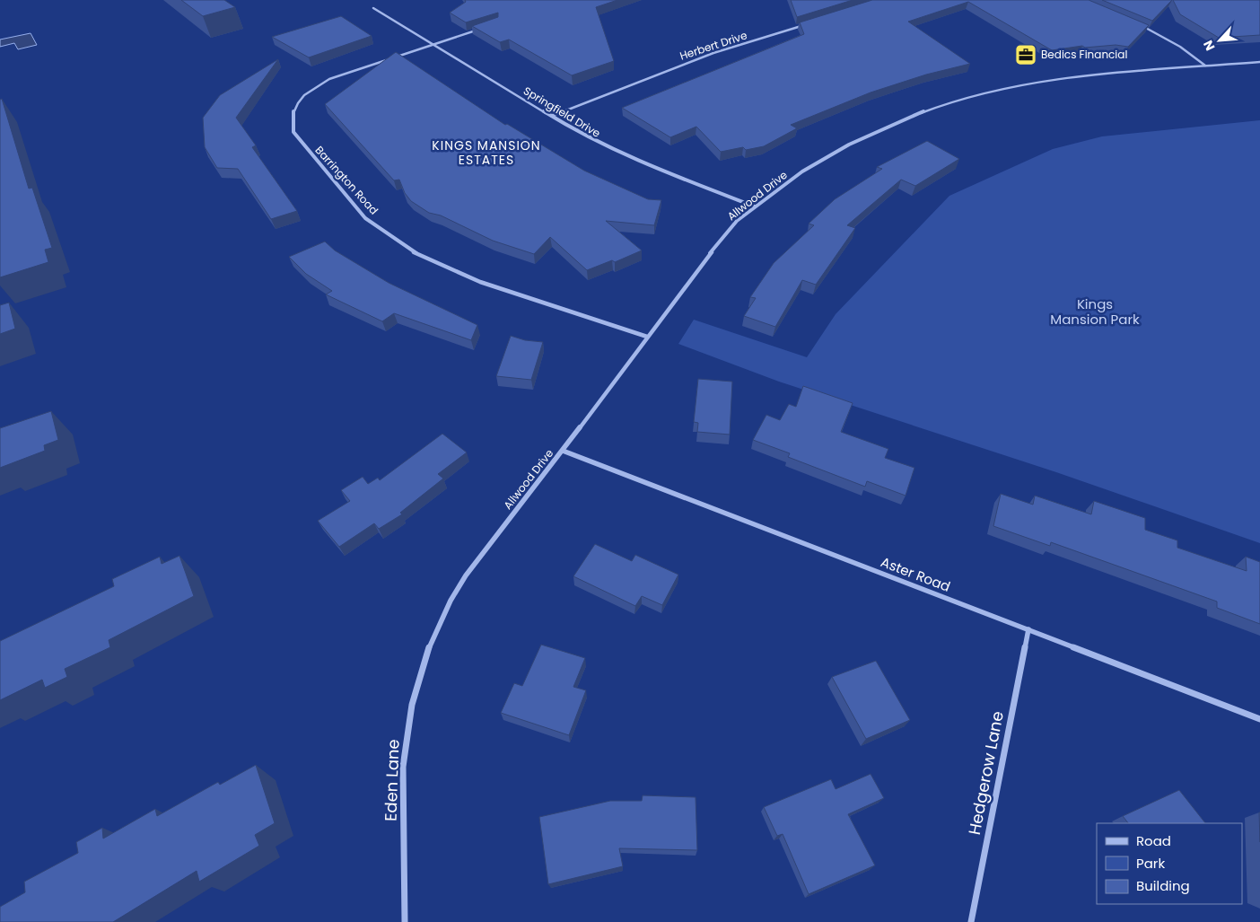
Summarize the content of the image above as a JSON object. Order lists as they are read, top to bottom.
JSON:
{
  "streets": {
    "street": [
      "Herbert Drive",
      "Springfield Drive",
      "Barrington Road",
      "Allwood Drive",
      "Aster Road",
      "Hedgerow Lane",
      "Eden Lane"
    ]
  },
  "crossings": [
    ["Herbert Drive", "Springfield Drive"],
    ["Springfield Drive", "Barrington Road"],
    ["Springfield Drive", "Allwood Drive"],
    ["Barrington Road", "Allwood Drive"],
    ["Allwood Drive", "Aster Road"],
    ["Allwood Drive", "Eden Lane"],
    ["Aster Road", "Hedgerow Lane"]
  ],
  "districts": ["KINGS MANSION ESTATES"],
  "parks": ["Kings Mansion Park"],
  "places": {
    "office": ["Bedics Financial"]
  },
  "legend": ["Road", "Park", "Building"],
  "north": "bottom left"
}
